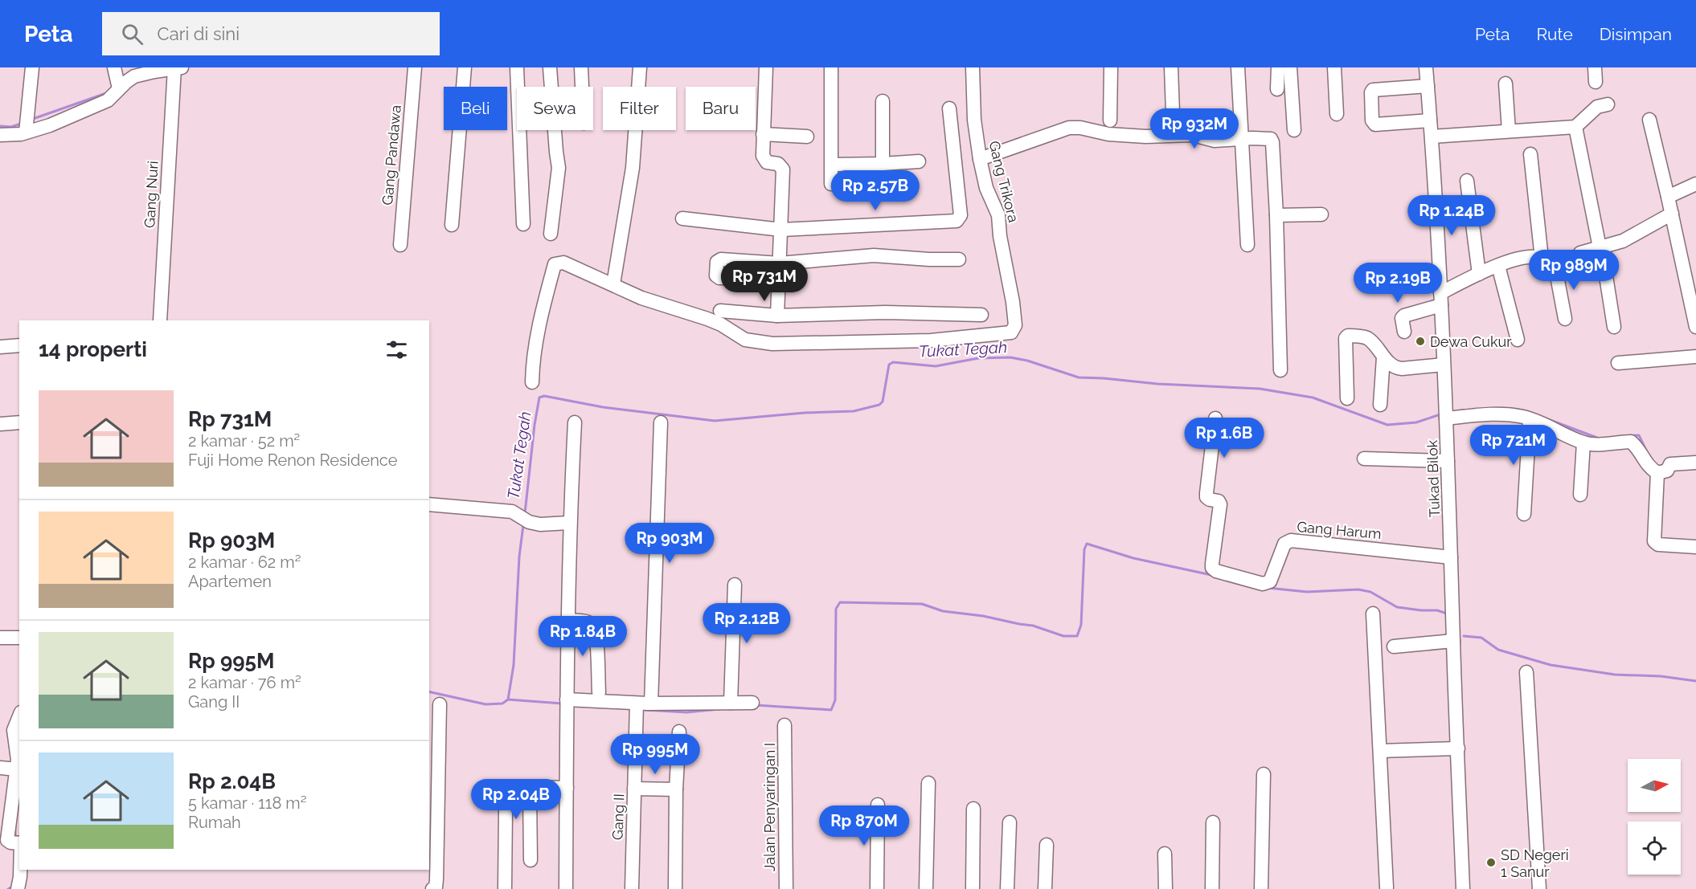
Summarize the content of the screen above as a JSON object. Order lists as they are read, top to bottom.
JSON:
{
  "streets": {
    "street": [
      "Gang Pandawa",
      "Gang Trikora",
      "Gang Nuri",
      "Tukad Bilok",
      "Gang Harum",
      "Jalan Penyaringan I",
      "Gang II"
    ]
  },
  "crossings": [
    ["Tukad Bilok", "Gang Harum"]
  ],
  "water": ["Tukat Tegah"],
  "places": ["Dewa Cukur", "SD Negeri 1 Sanur"],
  "north": "right",
  "page": {
    "header": "Peta",
    "search": "Cari di sini",
    "nav": ["Peta", "Rute", "Disimpan"],
    "chip": [
      "Beli",
      "Sewa",
      "Filter",
      "Baru"
    ],
    "price": [
      "Rp 932M",
      "Rp 2.57B",
      "Rp 1.24B",
      "Rp 989M",
      "Rp 731M",
      "Rp 2.19B",
      "Rp 1.6B",
      "Rp 721M",
      "Rp 903M",
      "Rp 2.12B",
      "Rp 1.84B",
      "Rp 995M",
      "Rp 2.04B",
      "Rp 870M"
    ],
    "heading": "14 properti",
    "list": [
      {
        "name": "Rp 731M",
        "note": "2 kamar · 52 m² · Fuji Home Renon Residence"
      },
      {
        "name": "Rp 903M",
        "note": "2 kamar · 62 m² · Apartemen"
      },
      {
        "name": "Rp 995M",
        "note": "2 kamar · 76 m² · Gang II"
      },
      {
        "name": "Rp 2.04B",
        "note": "5 kamar · 118 m² · Rumah"
      }
    ]
  }
}
